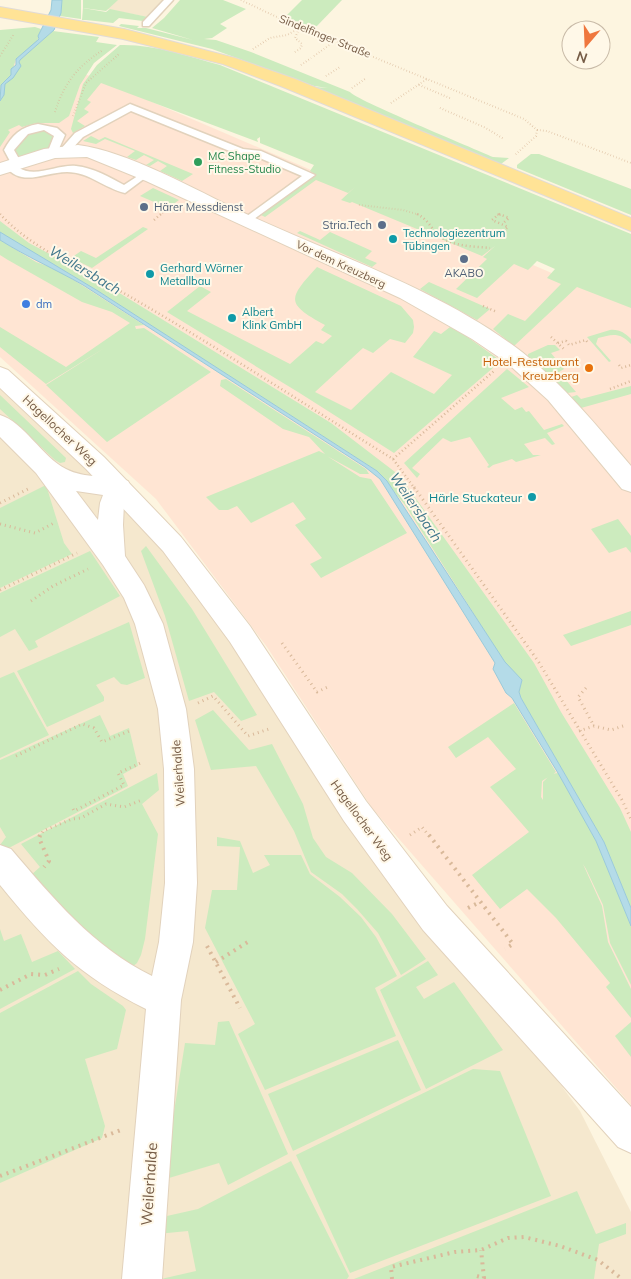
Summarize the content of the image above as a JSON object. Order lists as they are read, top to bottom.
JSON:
{
  "streets": {
    "street": ["Vor dem Kreuzberg", "Hagellocher Weg", "Weilerhalde"],
    "path": ["Sindelfinger Straße"]
  },
  "crossings": [
    ["Hagellocher Weg", "Weilerhalde"]
  ],
  "water": ["Weilersbach"],
  "places": [
    "MC Shape Fitness-Studio",
    "Härer Messdienst",
    "Stria.Tech",
    "Technologiezentrum Tübingen",
    "AKABO",
    "Gerhard Wörner Metallbau",
    "dm",
    "Albert Klink GmbH",
    "Hotel-Restaurant Kreuzberg",
    "Härle Stuckateur"
  ],
  "north": "bottom"
}
